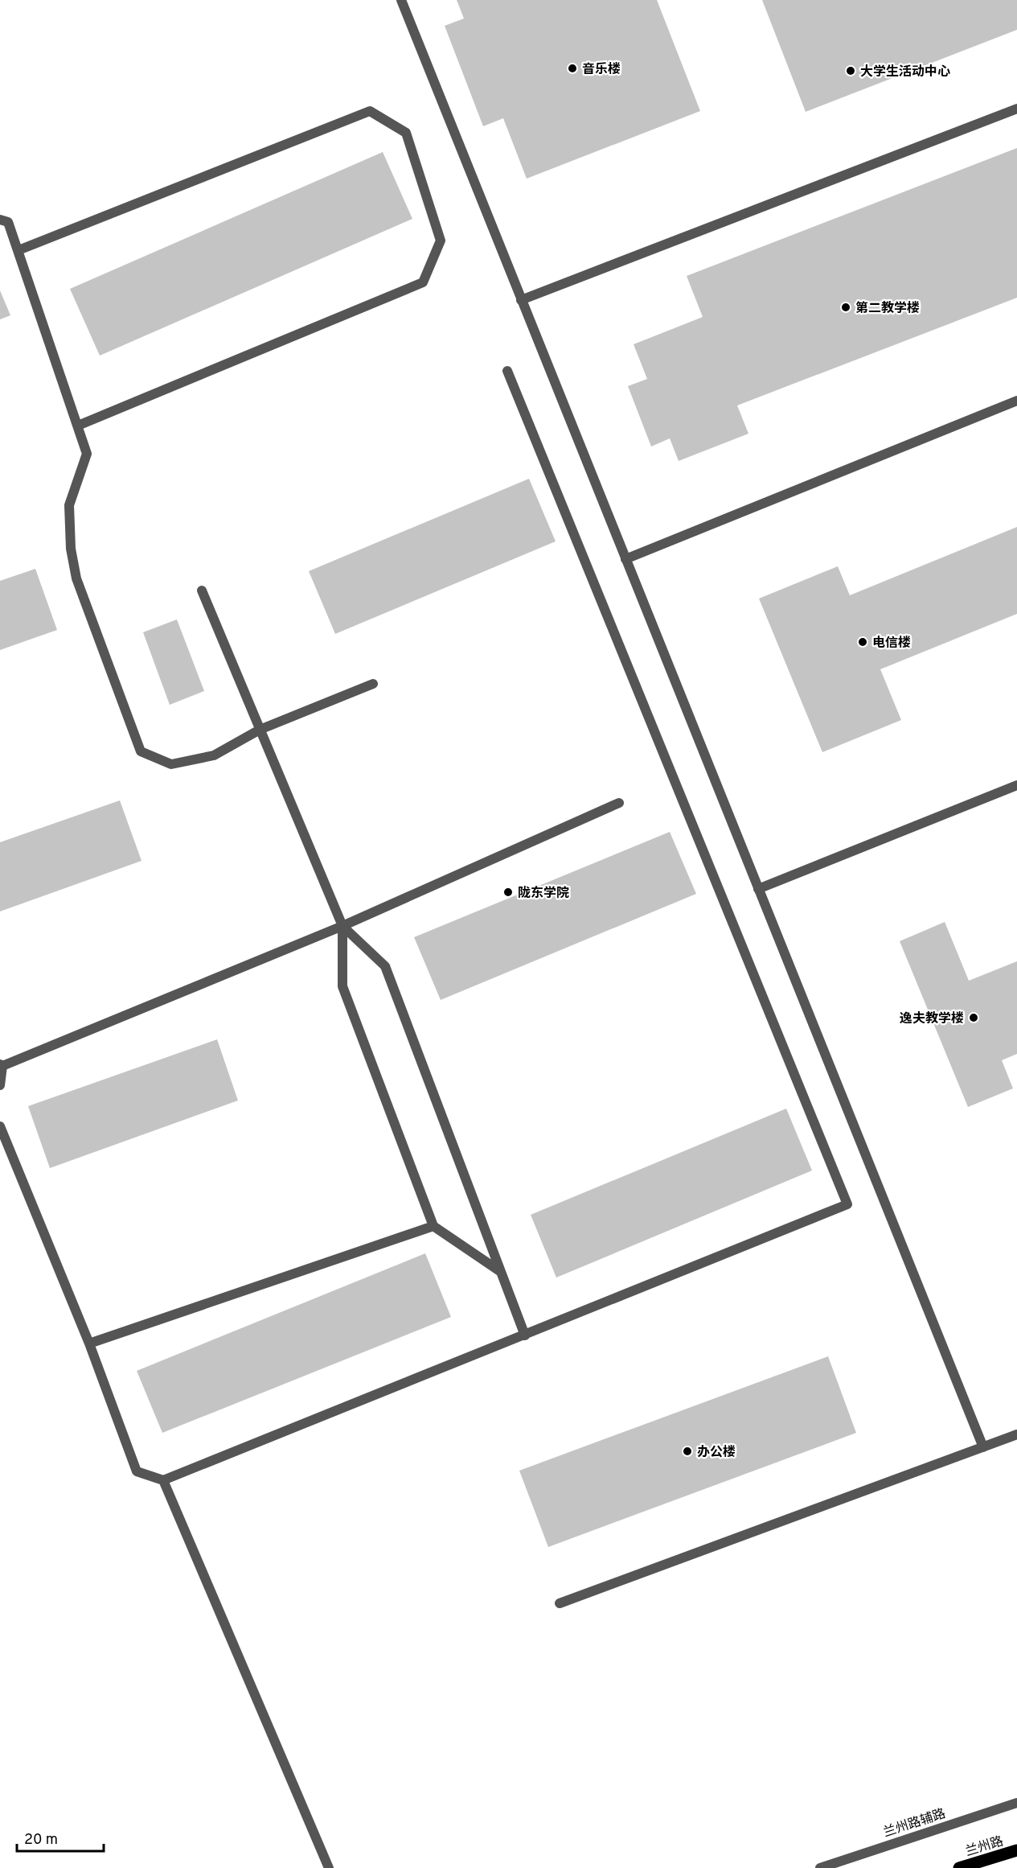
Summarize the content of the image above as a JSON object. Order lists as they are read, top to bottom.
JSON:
{
  "streets": {
    "main road": ["兰州路"],
    "street": ["兰州路辅路"]
  },
  "places": [
    "音乐楼",
    "大学生活动中心",
    "第二教学楼",
    "电信楼",
    "陇东学院",
    "逸夫教学楼",
    "办公楼"
  ],
  "scale_bar": "20 m"
}
